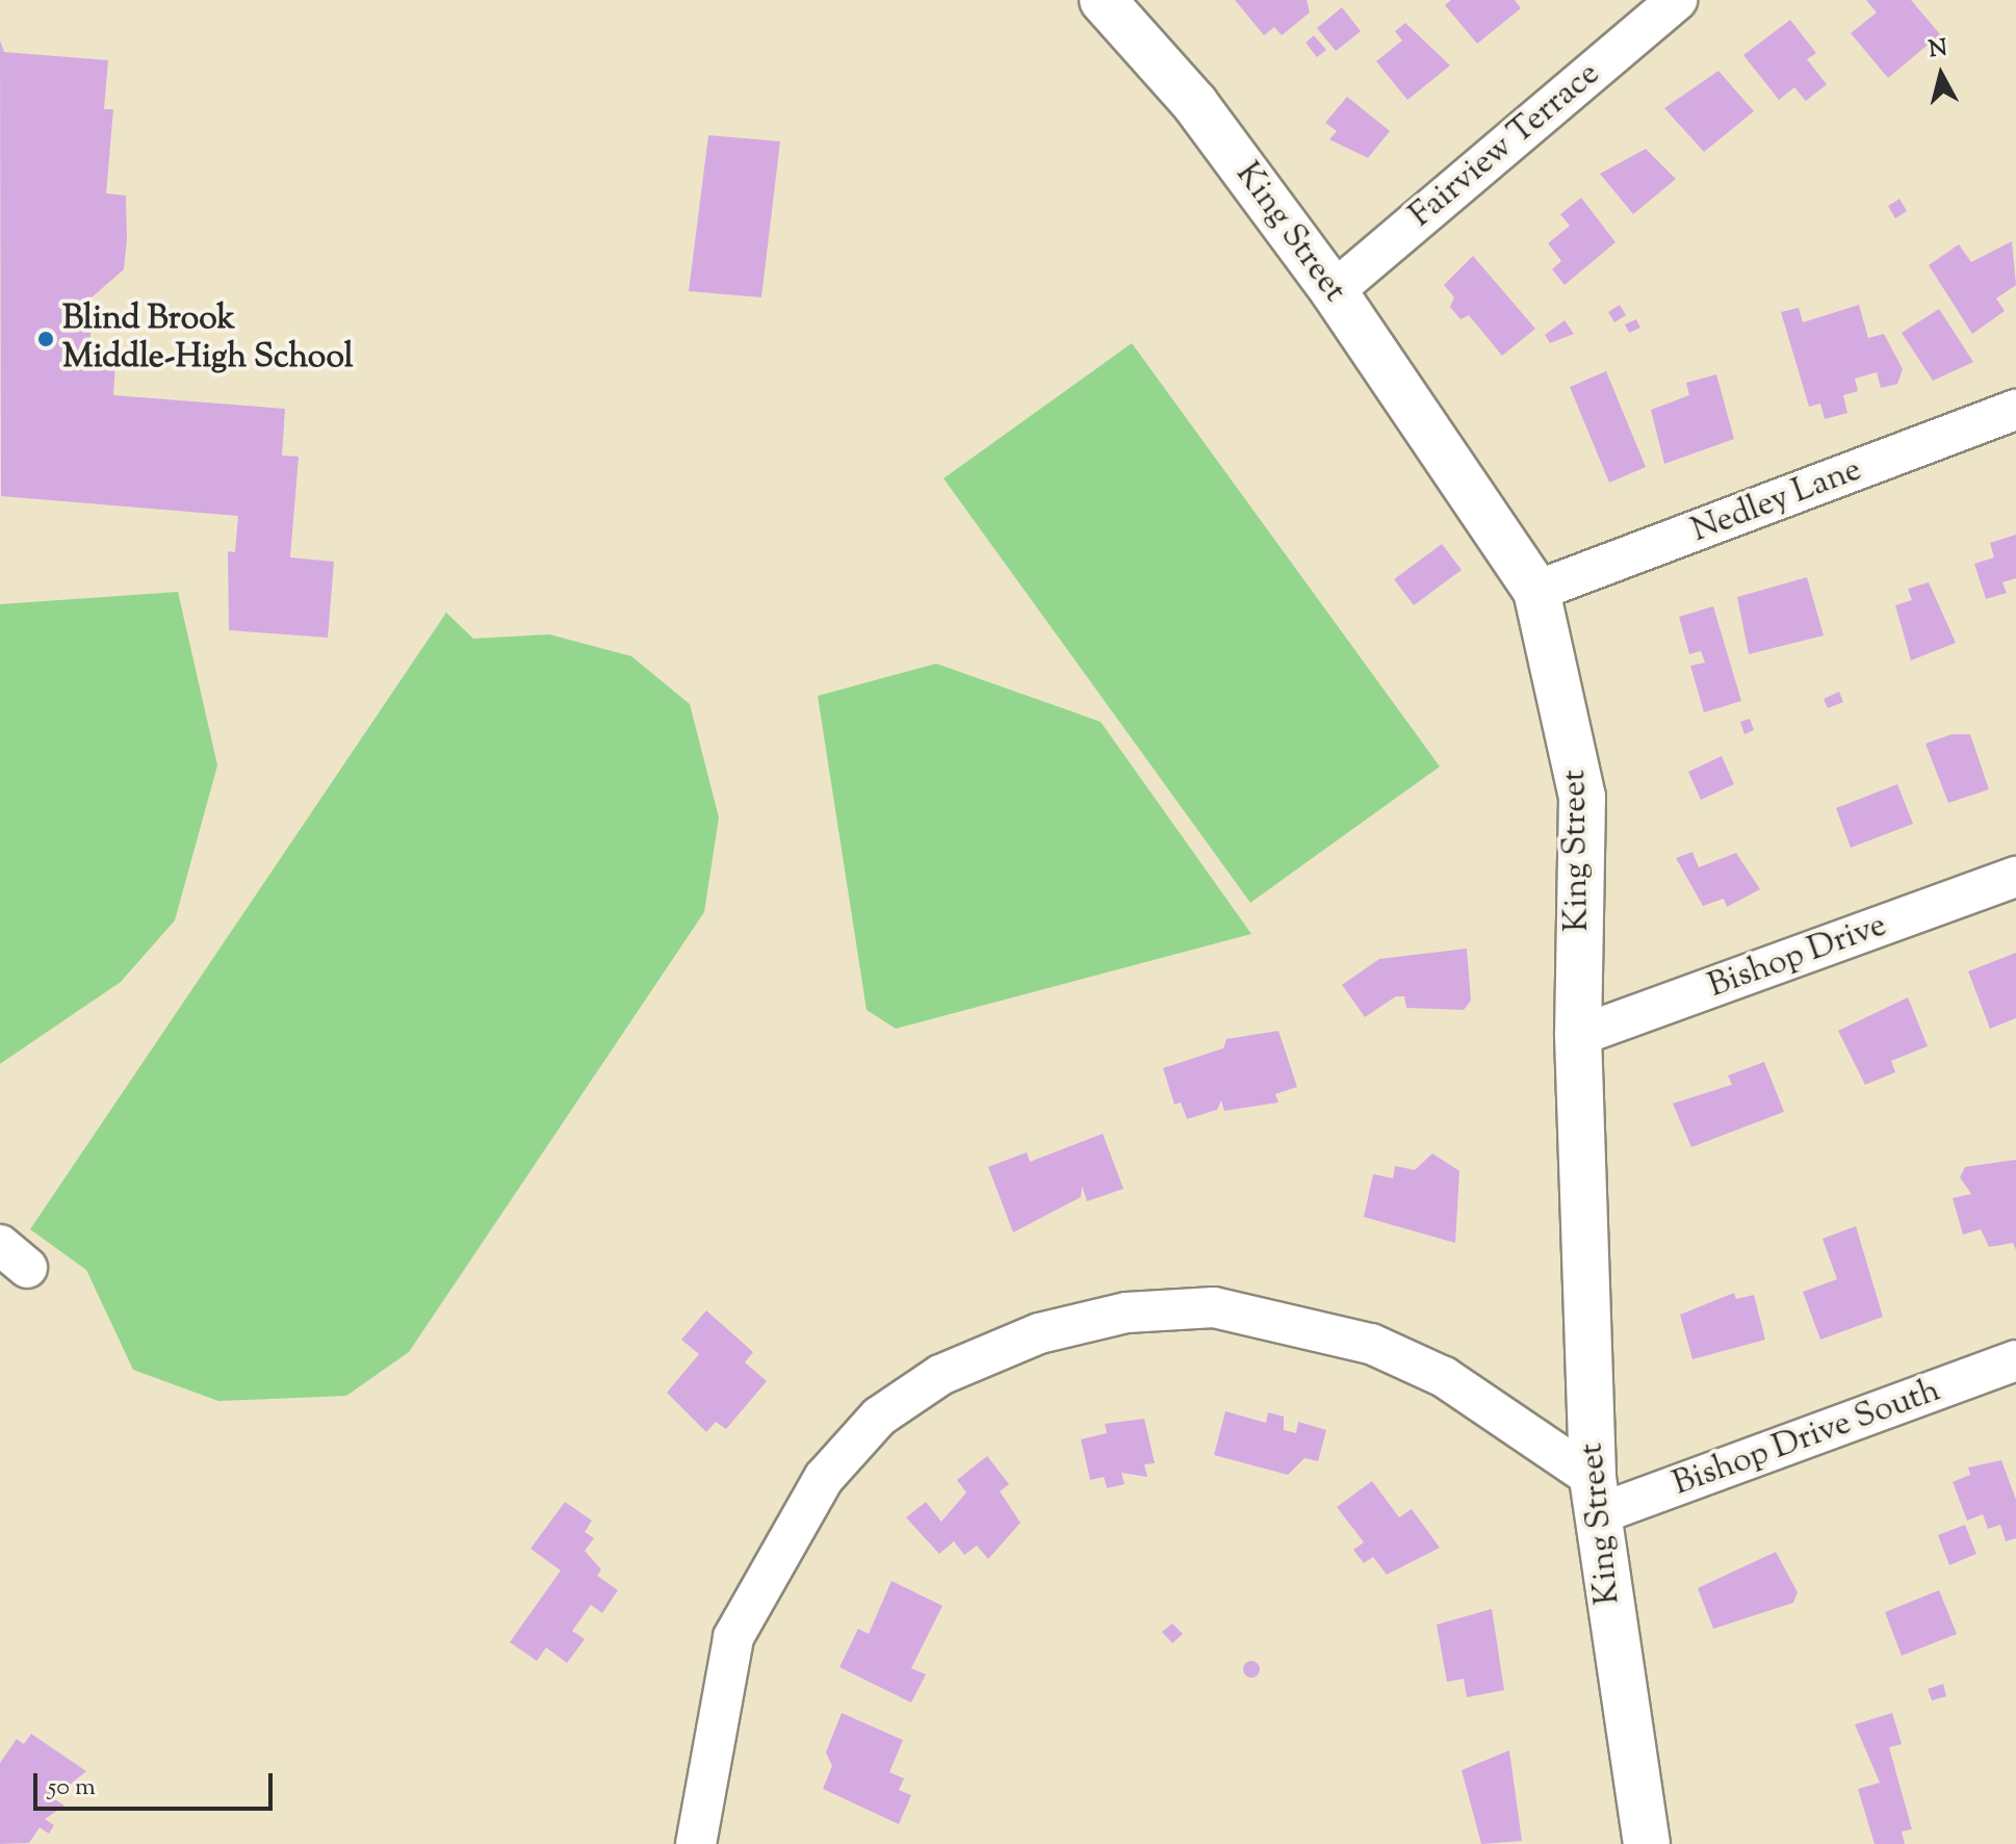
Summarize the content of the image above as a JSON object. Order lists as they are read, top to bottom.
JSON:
{
  "streets": {
    "main road": ["King Street"],
    "street": [
      "Fairview Terrace",
      "Nedley Lane",
      "Bishop Drive",
      "Bishop Drive South"
    ]
  },
  "crossings": [
    ["Fairview Terrace", "King Street"],
    ["King Street", "Nedley Lane"],
    ["King Street", "Bishop Drive"],
    ["King Street", "Bishop Drive South"]
  ],
  "places": ["Blind Brook Middle-High School"],
  "scale_bar": "50 m",
  "north": "top"
}
